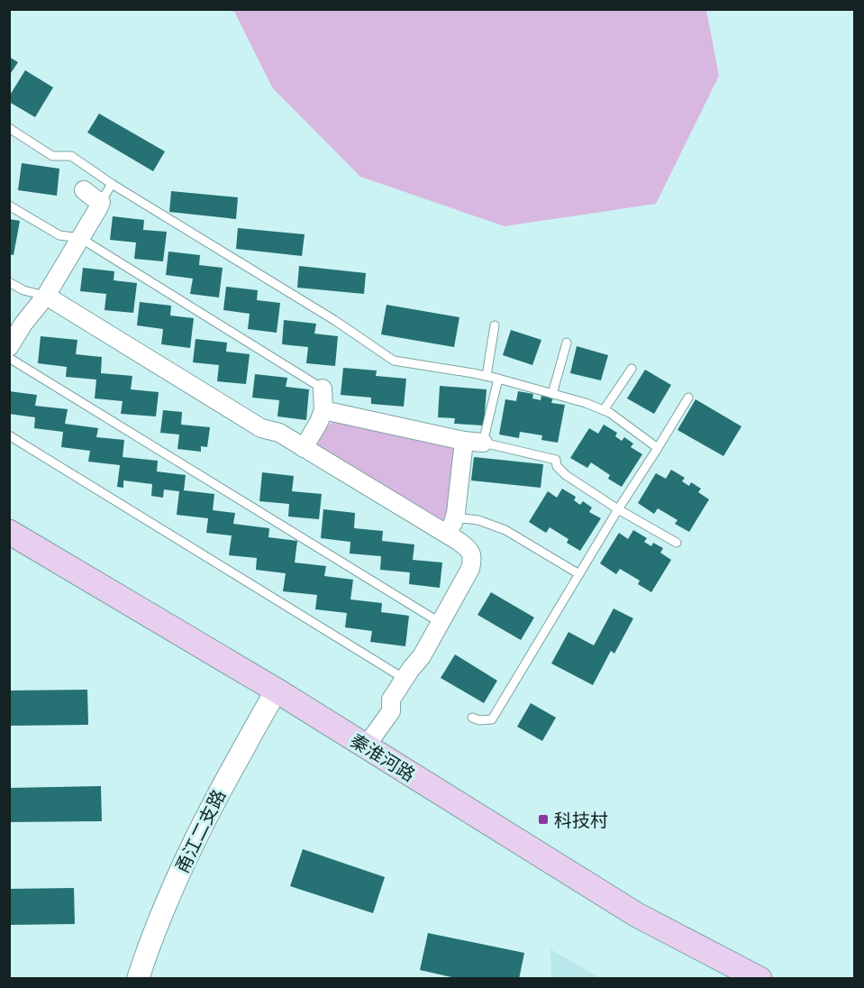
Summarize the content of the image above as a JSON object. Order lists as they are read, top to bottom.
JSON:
{
  "streets": {
    "main road": ["秦淮河路"],
    "street": ["甬江二支路"]
  },
  "crossings": [
    ["秦淮河路", "甬江二支路"]
  ],
  "places": {
    "transit": ["科技村"]
  }
}
